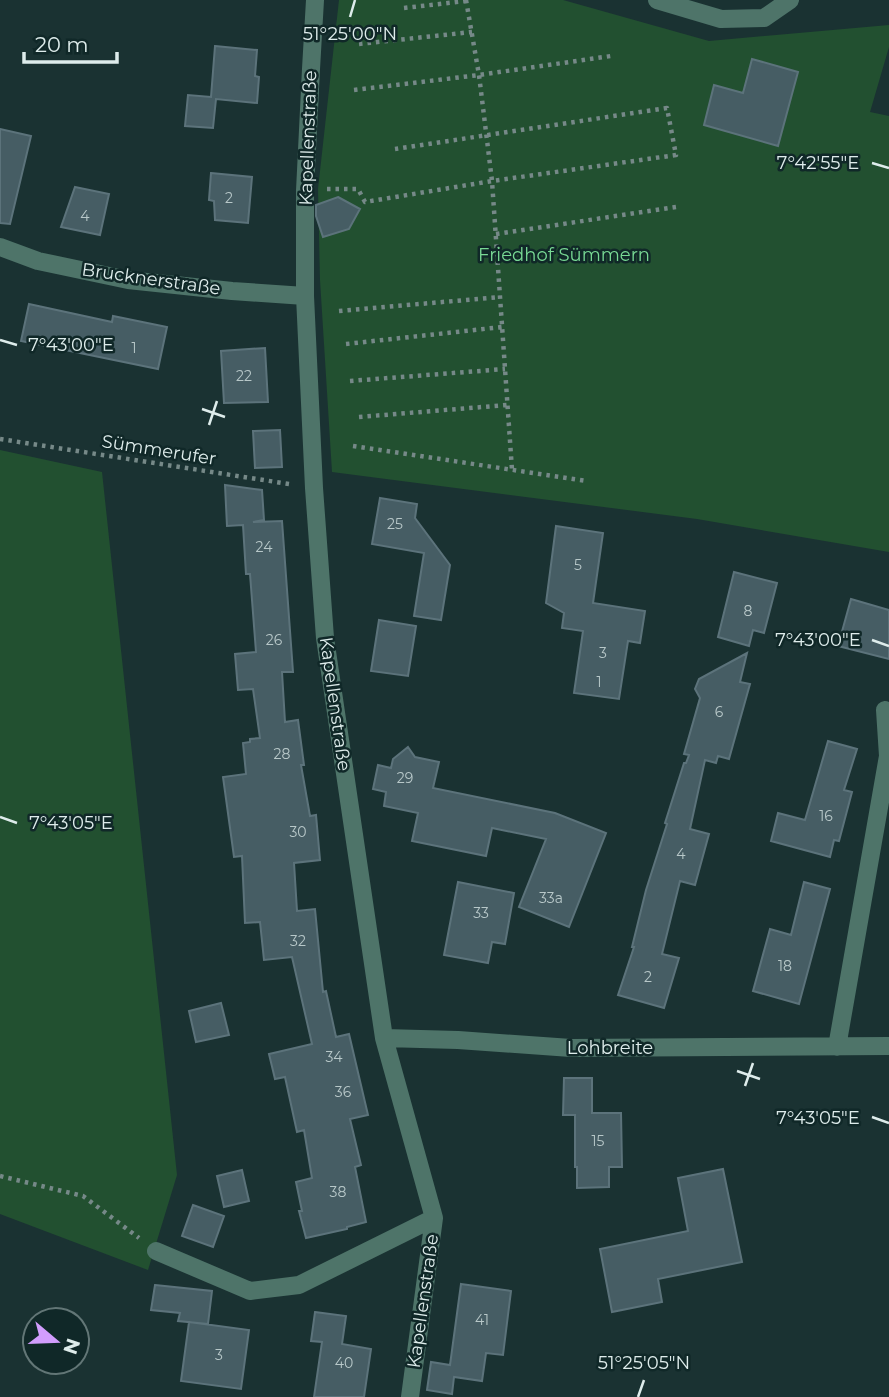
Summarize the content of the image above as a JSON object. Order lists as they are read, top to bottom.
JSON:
{
  "streets": {
    "street": ["Kapellenstraße", "Brucknerstraße", "Lohbreite"],
    "path": ["Sümmerufer"]
  },
  "crossings": [
    ["Kapellenstraße", "Brucknerstraße"],
    ["Kapellenstraße", "Sümmerufer"],
    ["Kapellenstraße", "Lohbreite"]
  ],
  "parks": ["Friedhof Sümmern"],
  "house_numbers": [
    "2",
    "4",
    "1",
    "22",
    "25",
    "24",
    "5",
    "8",
    "26",
    "3",
    "1",
    "6",
    "28",
    "29",
    "16",
    "30",
    "4",
    "33a",
    "33",
    "32",
    "18",
    "2",
    "34",
    "36",
    "15",
    "38",
    "41",
    "3",
    "40"
  ],
  "scale_bar": "20 m",
  "north": "right",
  "coordinates": [
    "51°25'00\"N",
    "7°42'55\"E",
    "7°43'00\"E",
    "7°43'05\"E",
    "51°25'05\"N"
  ]
}
